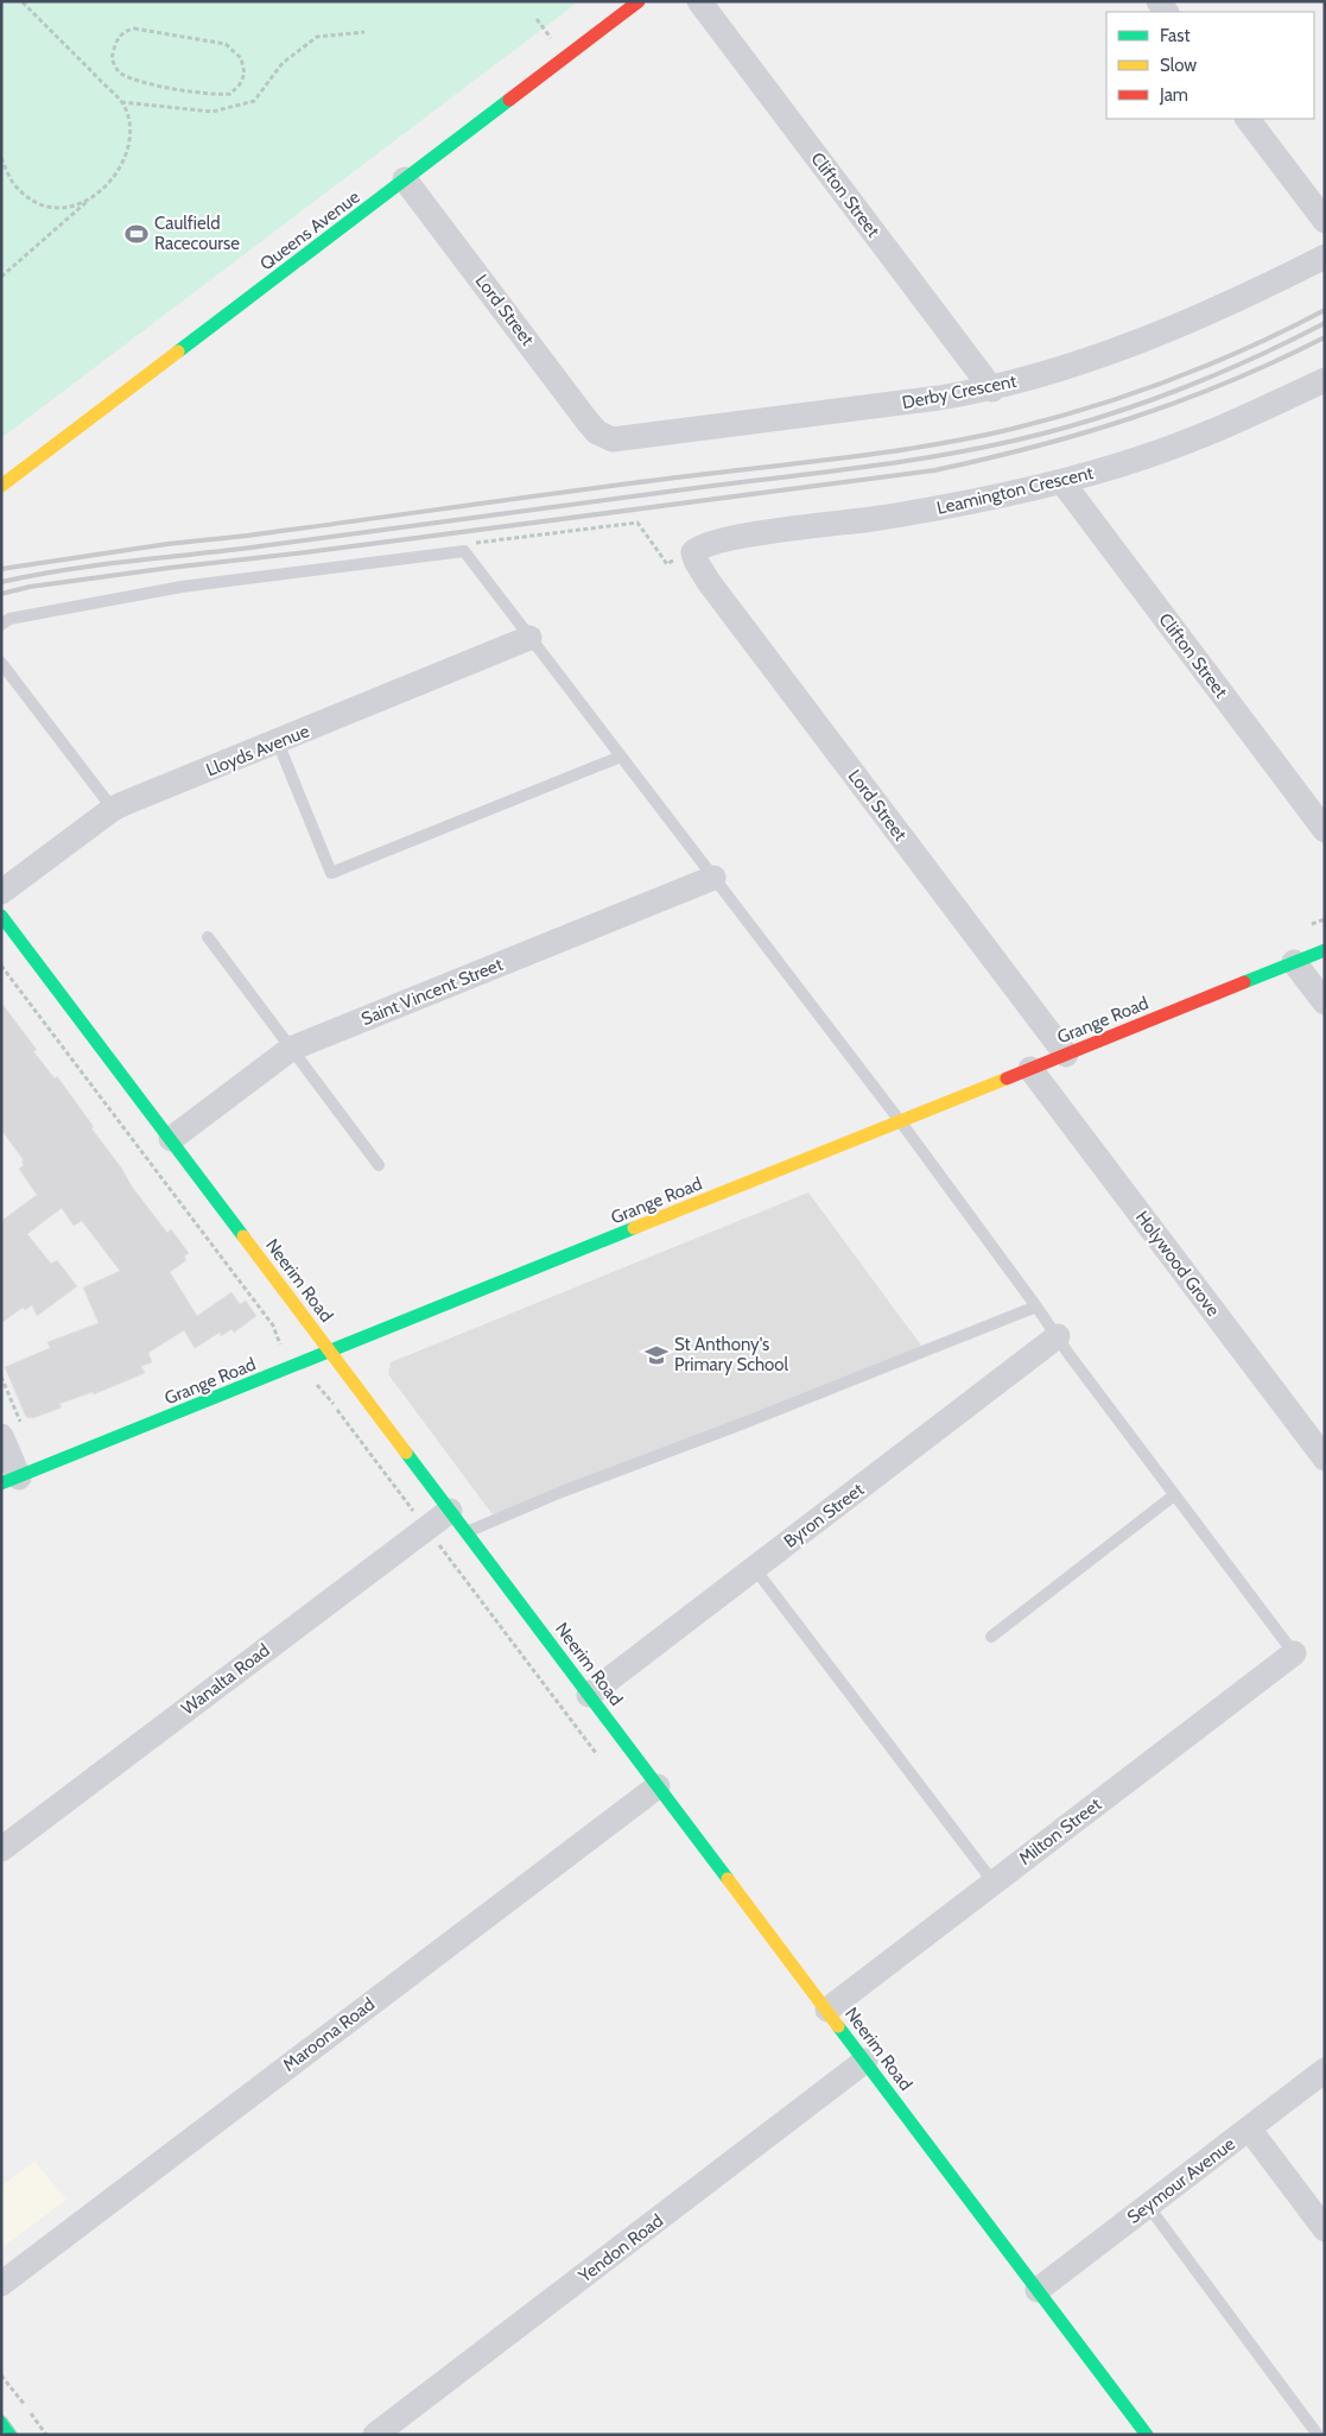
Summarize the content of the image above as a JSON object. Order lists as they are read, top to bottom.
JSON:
{
  "streets": {
    "main road": ["Queens Avenue", "Grange Road", "Neerim Road"],
    "street": [
      "Clifton Street",
      "Lord Street",
      "Derby Crescent",
      "Leamington Crescent",
      "Lloyds Avenue",
      "Saint Vincent Street",
      "Holywood Grove",
      "Byron Street",
      "Wanalta Road",
      "Milton Street",
      "Maroona Road",
      "Seymour Avenue",
      "Yendon Road"
    ]
  },
  "crossings": [
    ["Clifton Street", "Derby Crescent"],
    ["Clifton Street", "Leamington Crescent"],
    ["Queens Avenue", "Lord Street"],
    ["Lord Street", "Derby Crescent"],
    ["Lord Street", "Leamington Crescent"],
    ["Lord Street", "Grange Road"],
    ["Saint Vincent Street", "Neerim Road"],
    ["Grange Road", "Holywood Grove"],
    ["Grange Road", "Neerim Road"],
    ["Neerim Road", "Byron Street"],
    ["Neerim Road", "Wanalta Road"],
    ["Neerim Road", "Milton Street"],
    ["Neerim Road", "Maroona Road"],
    ["Neerim Road", "Seymour Avenue"],
    ["Neerim Road", "Yendon Road"]
  ],
  "places": {
    "sports": ["Caulfield Racecourse"],
    "school or university": ["St Anthony's Primary School"]
  },
  "legend": ["Fast", "Slow", "Jam"]
}
